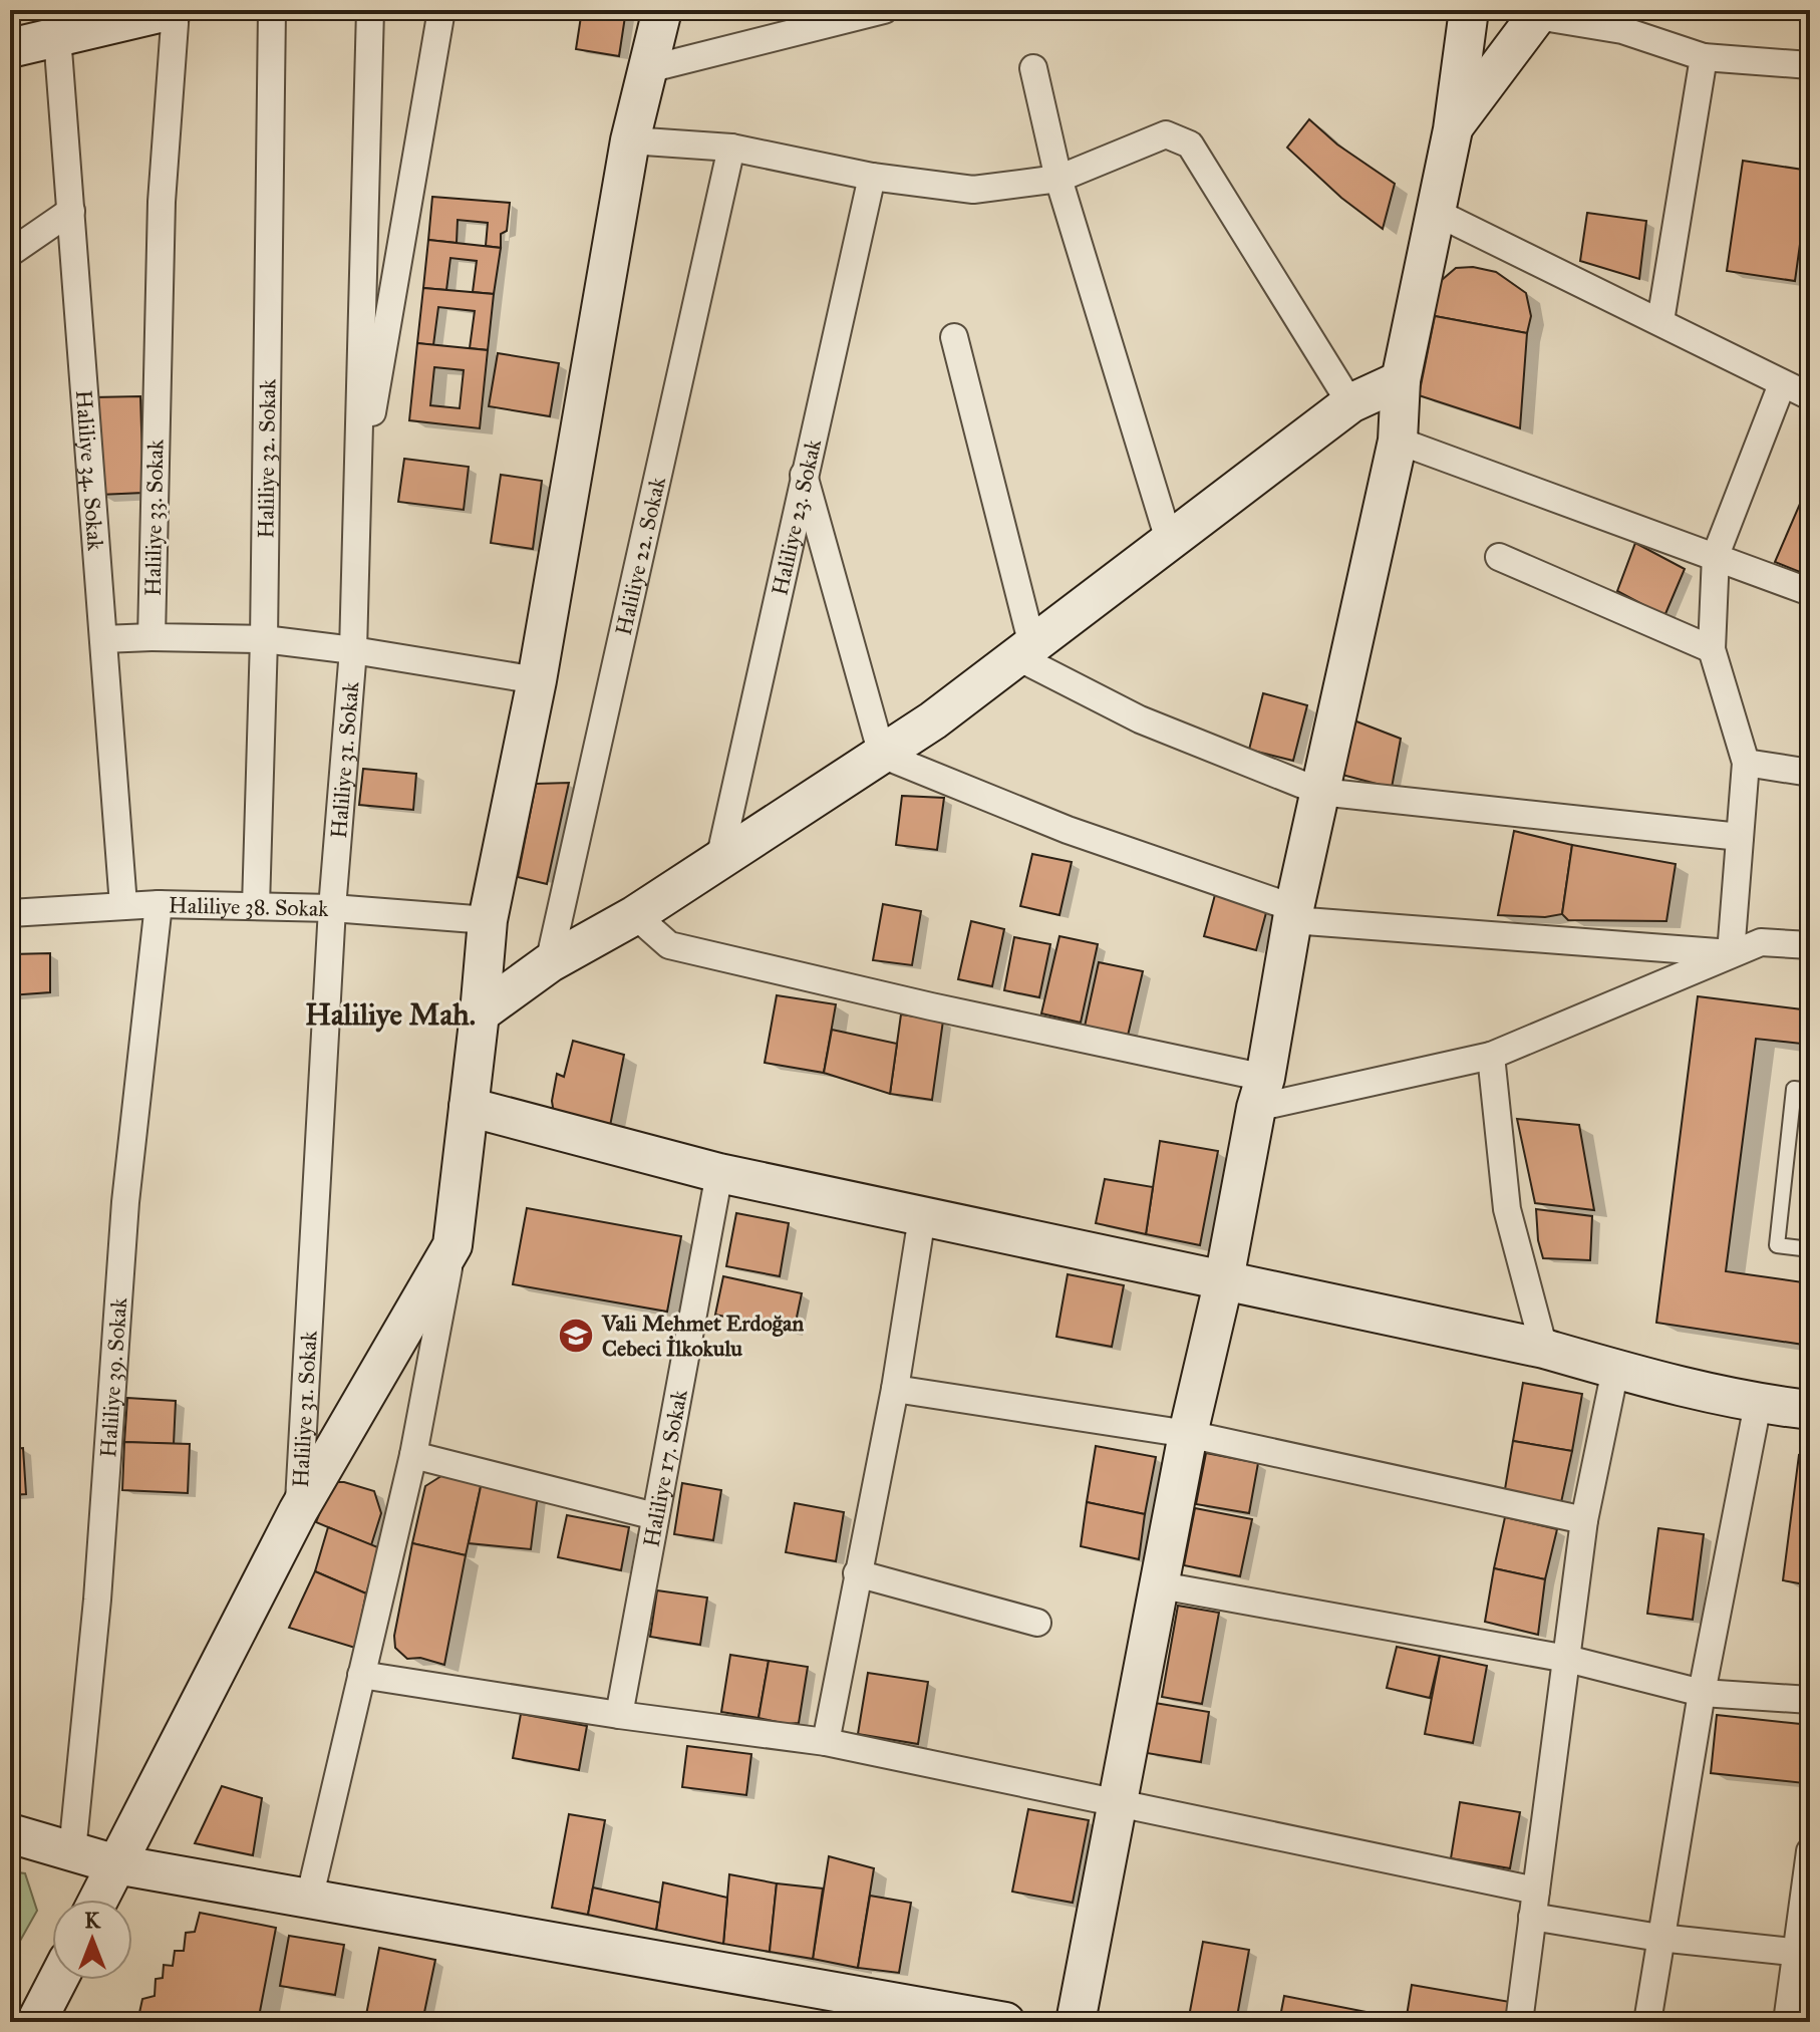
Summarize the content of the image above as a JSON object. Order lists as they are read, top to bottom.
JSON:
{
  "streets": {
    "street": [
      "Haliliye 32. Sokak",
      "Haliliye 34. Sokak",
      "Haliliye 33. Sokak",
      "Haliliye 23. Sokak",
      "Haliliye 22. Sokak",
      "Haliliye 31. Sokak",
      "Haliliye 38. Sokak",
      "Haliliye 39. Sokak",
      "Haliliye 17. Sokak"
    ]
  },
  "crossings": [
    ["Haliliye 32. Sokak", "Haliliye 38. Sokak"],
    ["Haliliye 34. Sokak", "Haliliye 38. Sokak"],
    ["Haliliye 31. Sokak", "Haliliye 38. Sokak"],
    ["Haliliye 38. Sokak", "Haliliye 39. Sokak"]
  ],
  "districts": ["Haliliye Mah."],
  "places": {
    "school or university": ["Vali Mehmet Erdoğan Cebeci İlkokulu"]
  },
  "north": "top"
}
